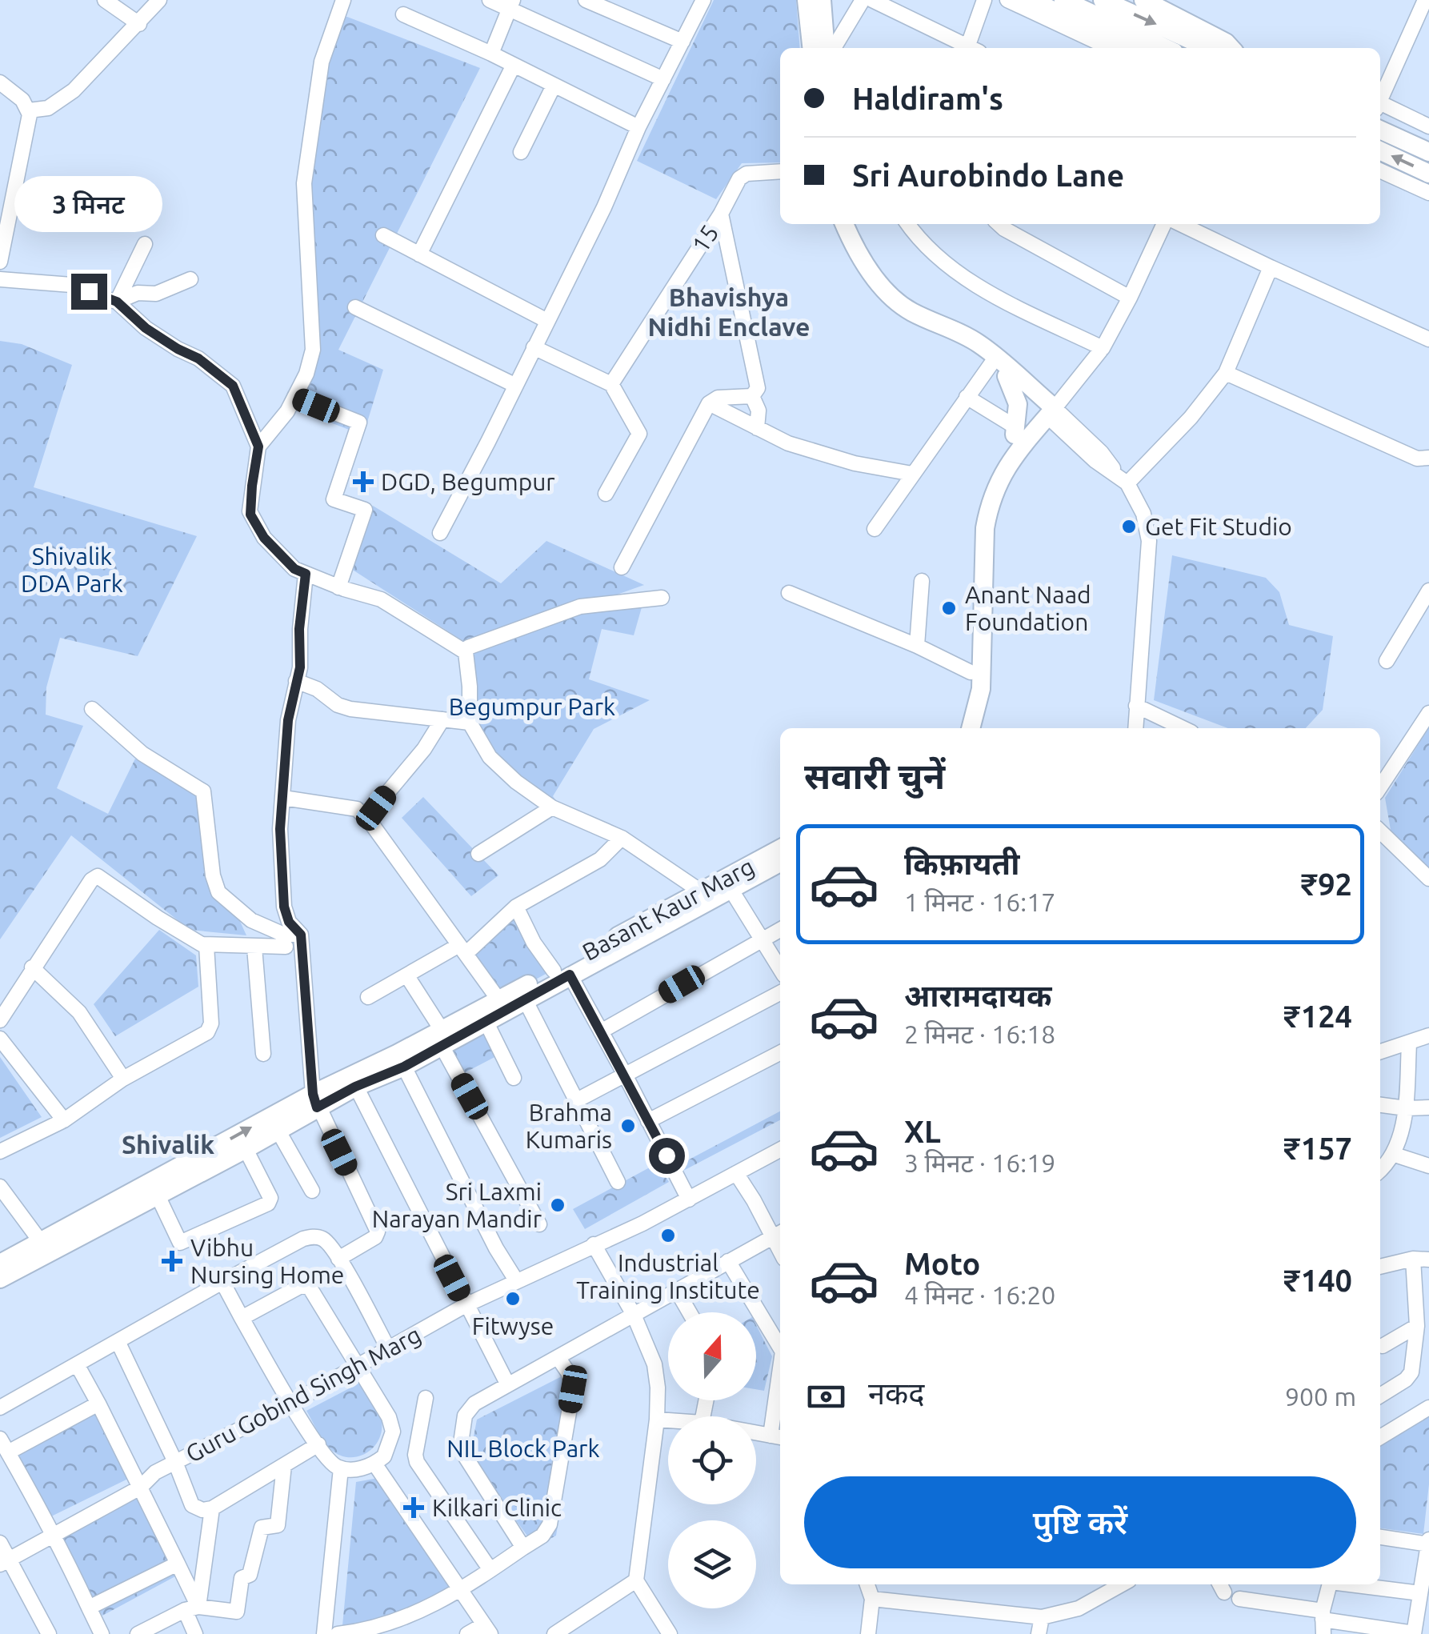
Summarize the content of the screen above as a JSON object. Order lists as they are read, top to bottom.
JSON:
{
  "streets": {
    "main road": ["Basant Kaur Marg"],
    "street": ["15", "Guru Gobind Singh Marg"]
  },
  "districts": ["Bhavishya Nidhi Enclave", "Shivalik"],
  "parks": ["Shivalik DDA Park", "Begumpur Park", "NIL Block Park"],
  "places": {
    "health": ["DGD, Begumpur", "Vibhu Nursing Home", "Kilkari Clinic"],
    "other": [
      "Get Fit Studio",
      "Anant Naad Foundation",
      "Brahma Kumaris",
      "Sri Laxmi Narayan Mandir",
      "Industrial Training Institute",
      "Fitwyse"
    ]
  },
  "north": "top",
  "page": {
    "banner": ["Haldiram's", "Sri Aurobindo Lane"],
    "bubble": "3 मिनट",
    "heading": "सवारी चुनें",
    "list": [
      {
        "name": "किफ़ायती",
        "note": "1 मिनट · 16:17",
        "value": "₹92"
      },
      {
        "name": "आरामदायक",
        "note": "2 मिनट · 16:18",
        "value": "₹124"
      },
      {
        "name": "XL",
        "note": "3 मिनट · 16:19",
        "value": "₹157"
      },
      {
        "name": "Moto",
        "note": "4 मिनट · 16:20",
        "value": "₹140"
      }
    ],
    "pay": ["नकद", "900 m"],
    "buttons": "पुष्टि करें"
  }
}
